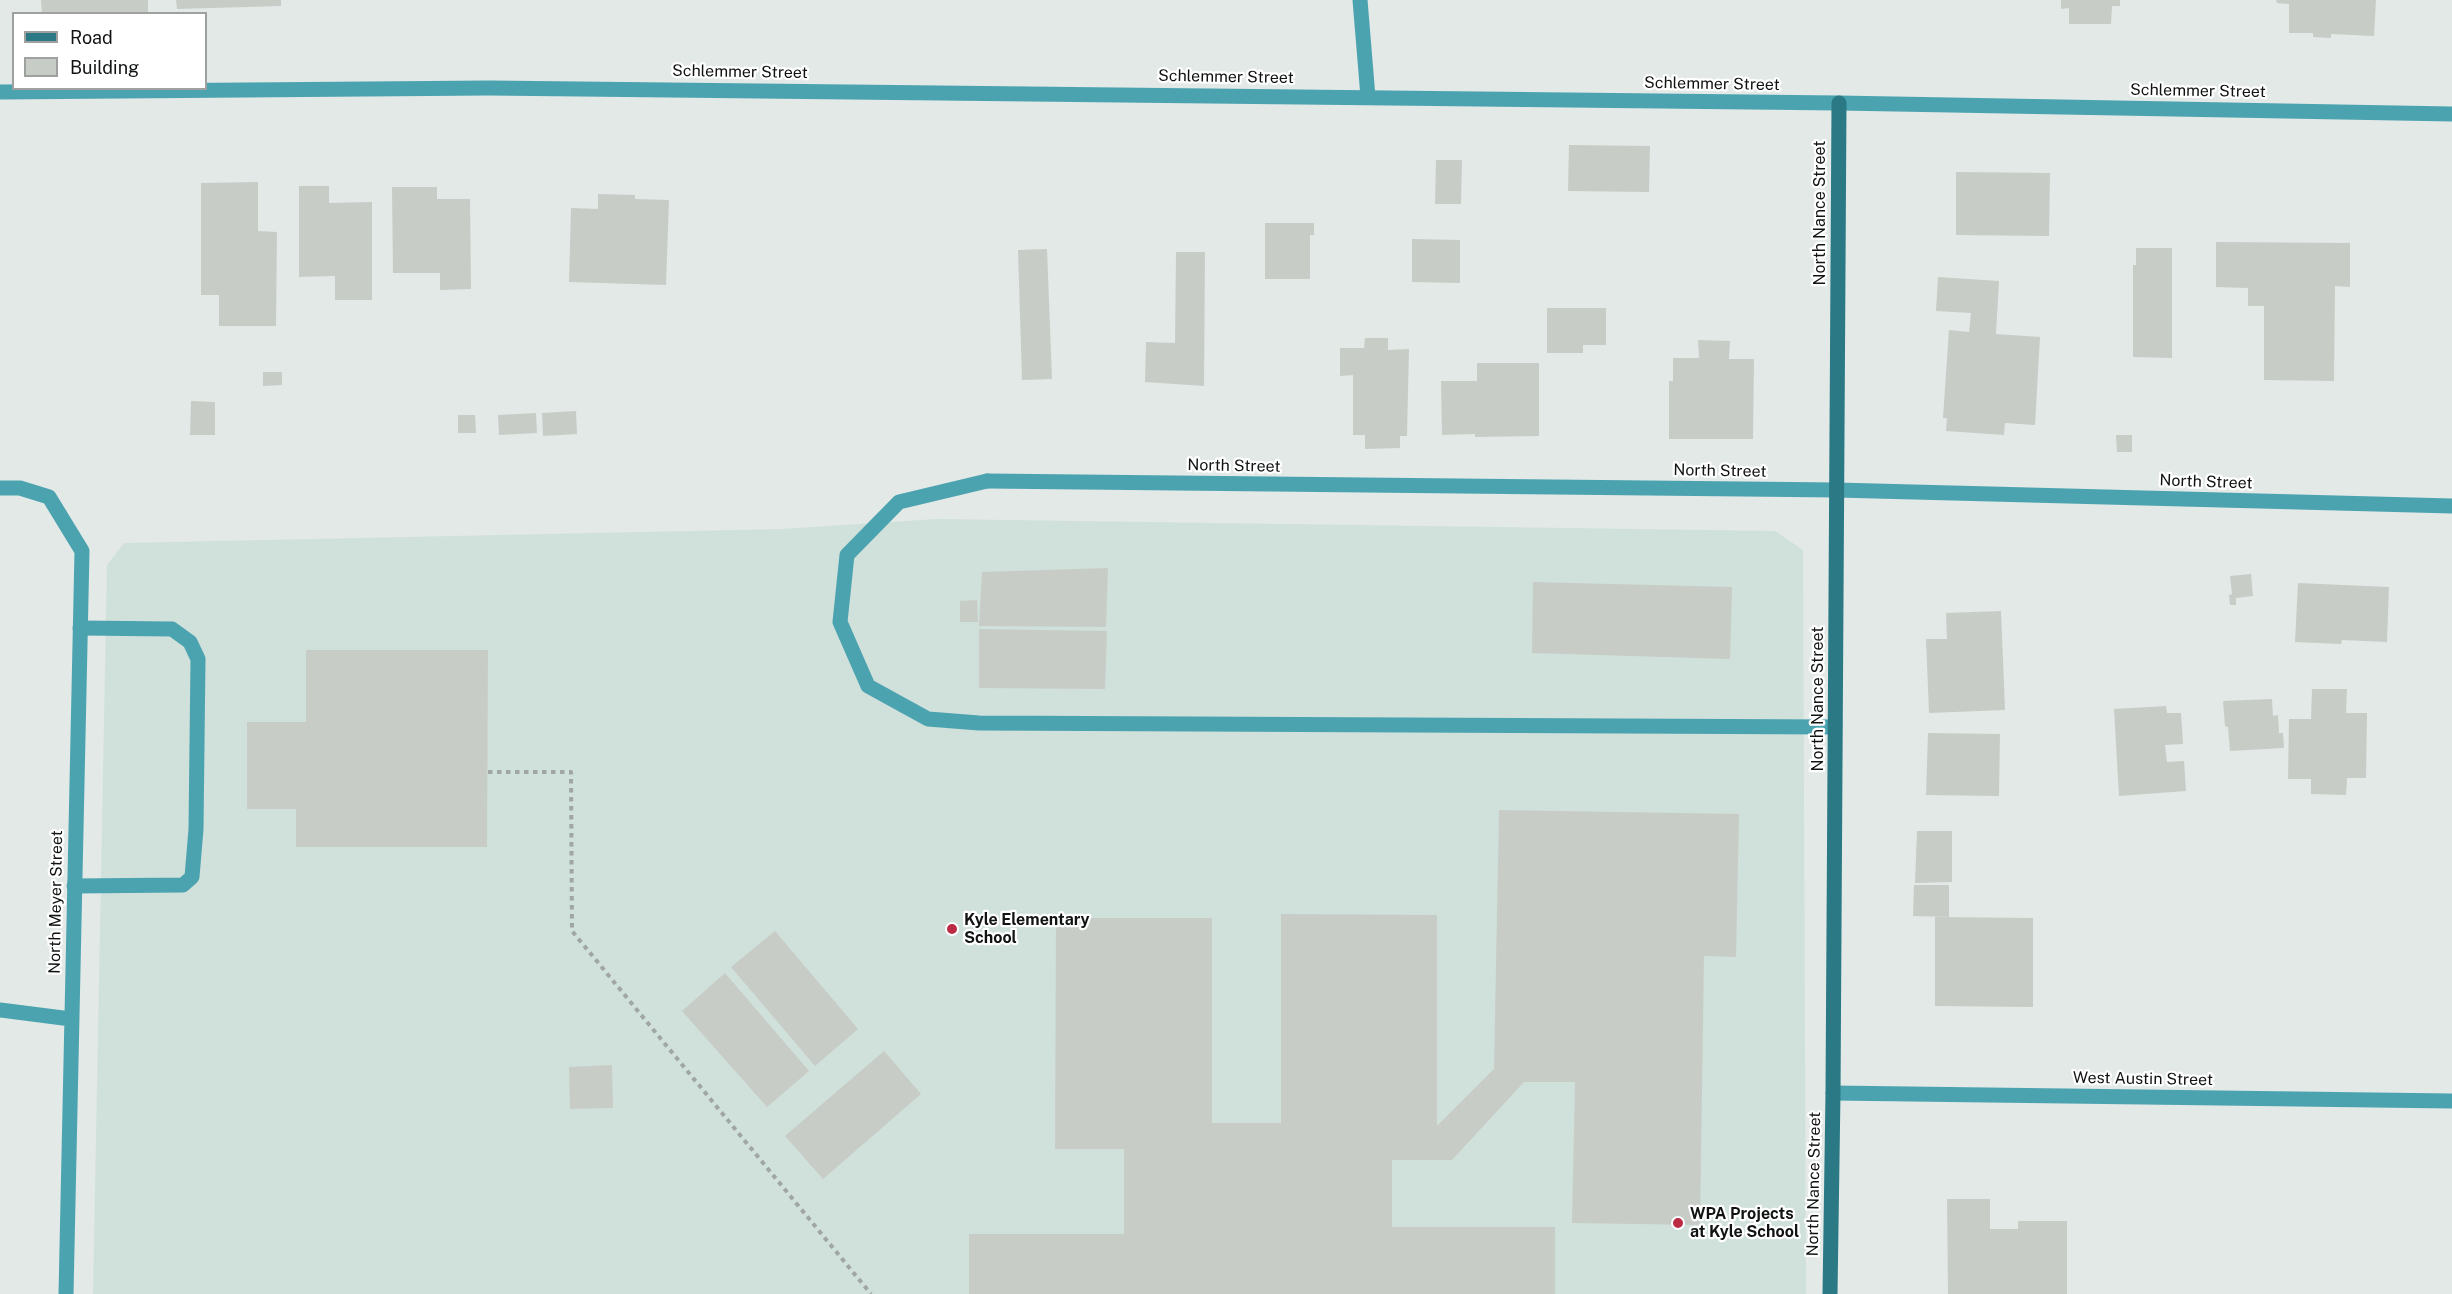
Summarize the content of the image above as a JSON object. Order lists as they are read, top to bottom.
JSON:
{
  "streets": {
    "street": [
      "Schlemmer Street",
      "North Nance Street",
      "North Street",
      "North Meyer Street",
      "West Austin Street"
    ]
  },
  "crossings": [
    ["Schlemmer Street", "North Nance Street"],
    ["North Nance Street", "North Street"],
    ["North Nance Street", "West Austin Street"]
  ],
  "places": ["Kyle Elementary School", "WPA Projects at Kyle School"],
  "legend": ["Road", "Building"]
}
